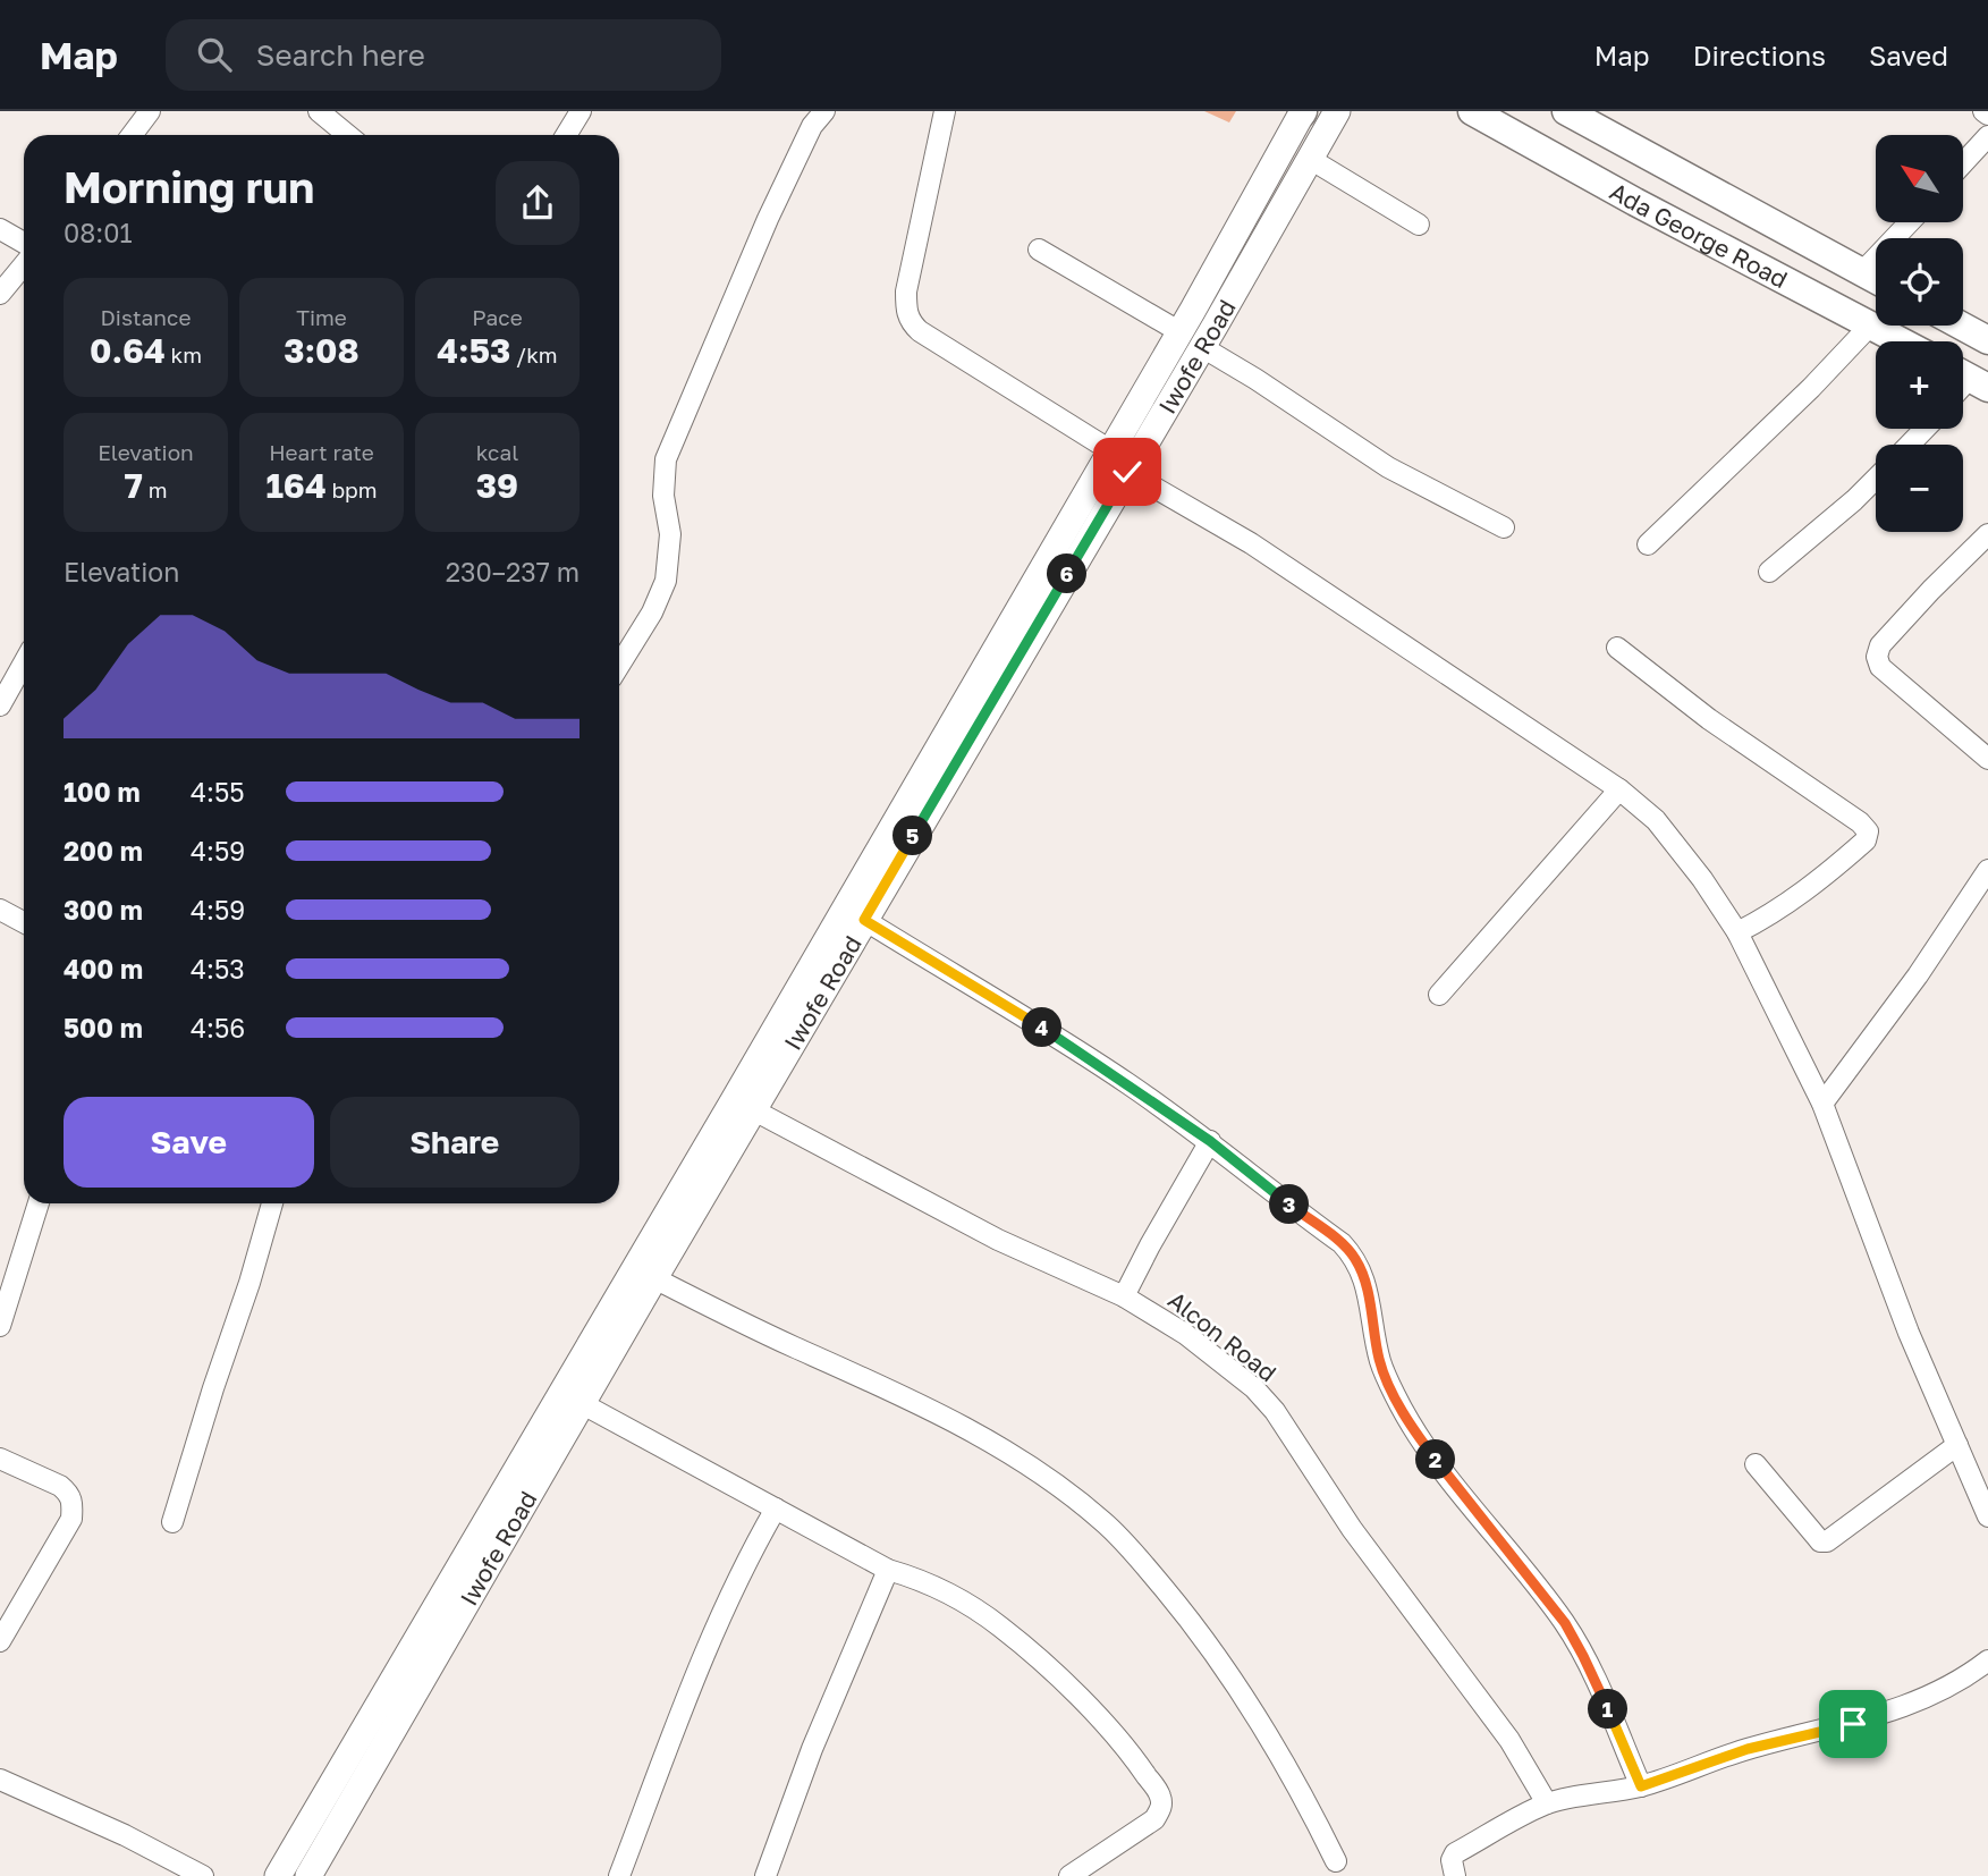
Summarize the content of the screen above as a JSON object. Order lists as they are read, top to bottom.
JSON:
{
  "streets": {
    "main road": ["Ada George Road"],
    "street": ["Iwofe Road", "Alcon Road"]
  },
  "crossings": [
    ["Iwofe Road", "Alcon Road"]
  ],
  "north": "top left",
  "page": {
    "header": "Map",
    "search": "Search here",
    "nav": ["Map", "Directions", "Saved"],
    "map_buttons": ["+", "−"],
    "heading": ["Morning run", "08:01"],
    "stats": [
      ["Distance", "0.64 km"],
      ["Time", "3:08"],
      ["Pace", "4:53 /km"],
      ["Elevation", "7 m"],
      ["Heart rate", "164 bpm"],
      ["kcal", "39"]
    ],
    "chart": ["Elevation", "230–237 m"],
    "pins": [
      "6",
      "5",
      "4",
      "3",
      "2",
      "1"
    ],
    "list": [
      {
        "name": "100 m",
        "note": "4:55"
      },
      {
        "name": "200 m",
        "note": "4:59"
      },
      {
        "name": "300 m",
        "note": "4:59"
      },
      {
        "name": "400 m",
        "note": "4:53"
      },
      {
        "name": "500 m",
        "note": "4:56"
      }
    ],
    "buttons": ["Save", "Share"]
  }
}
